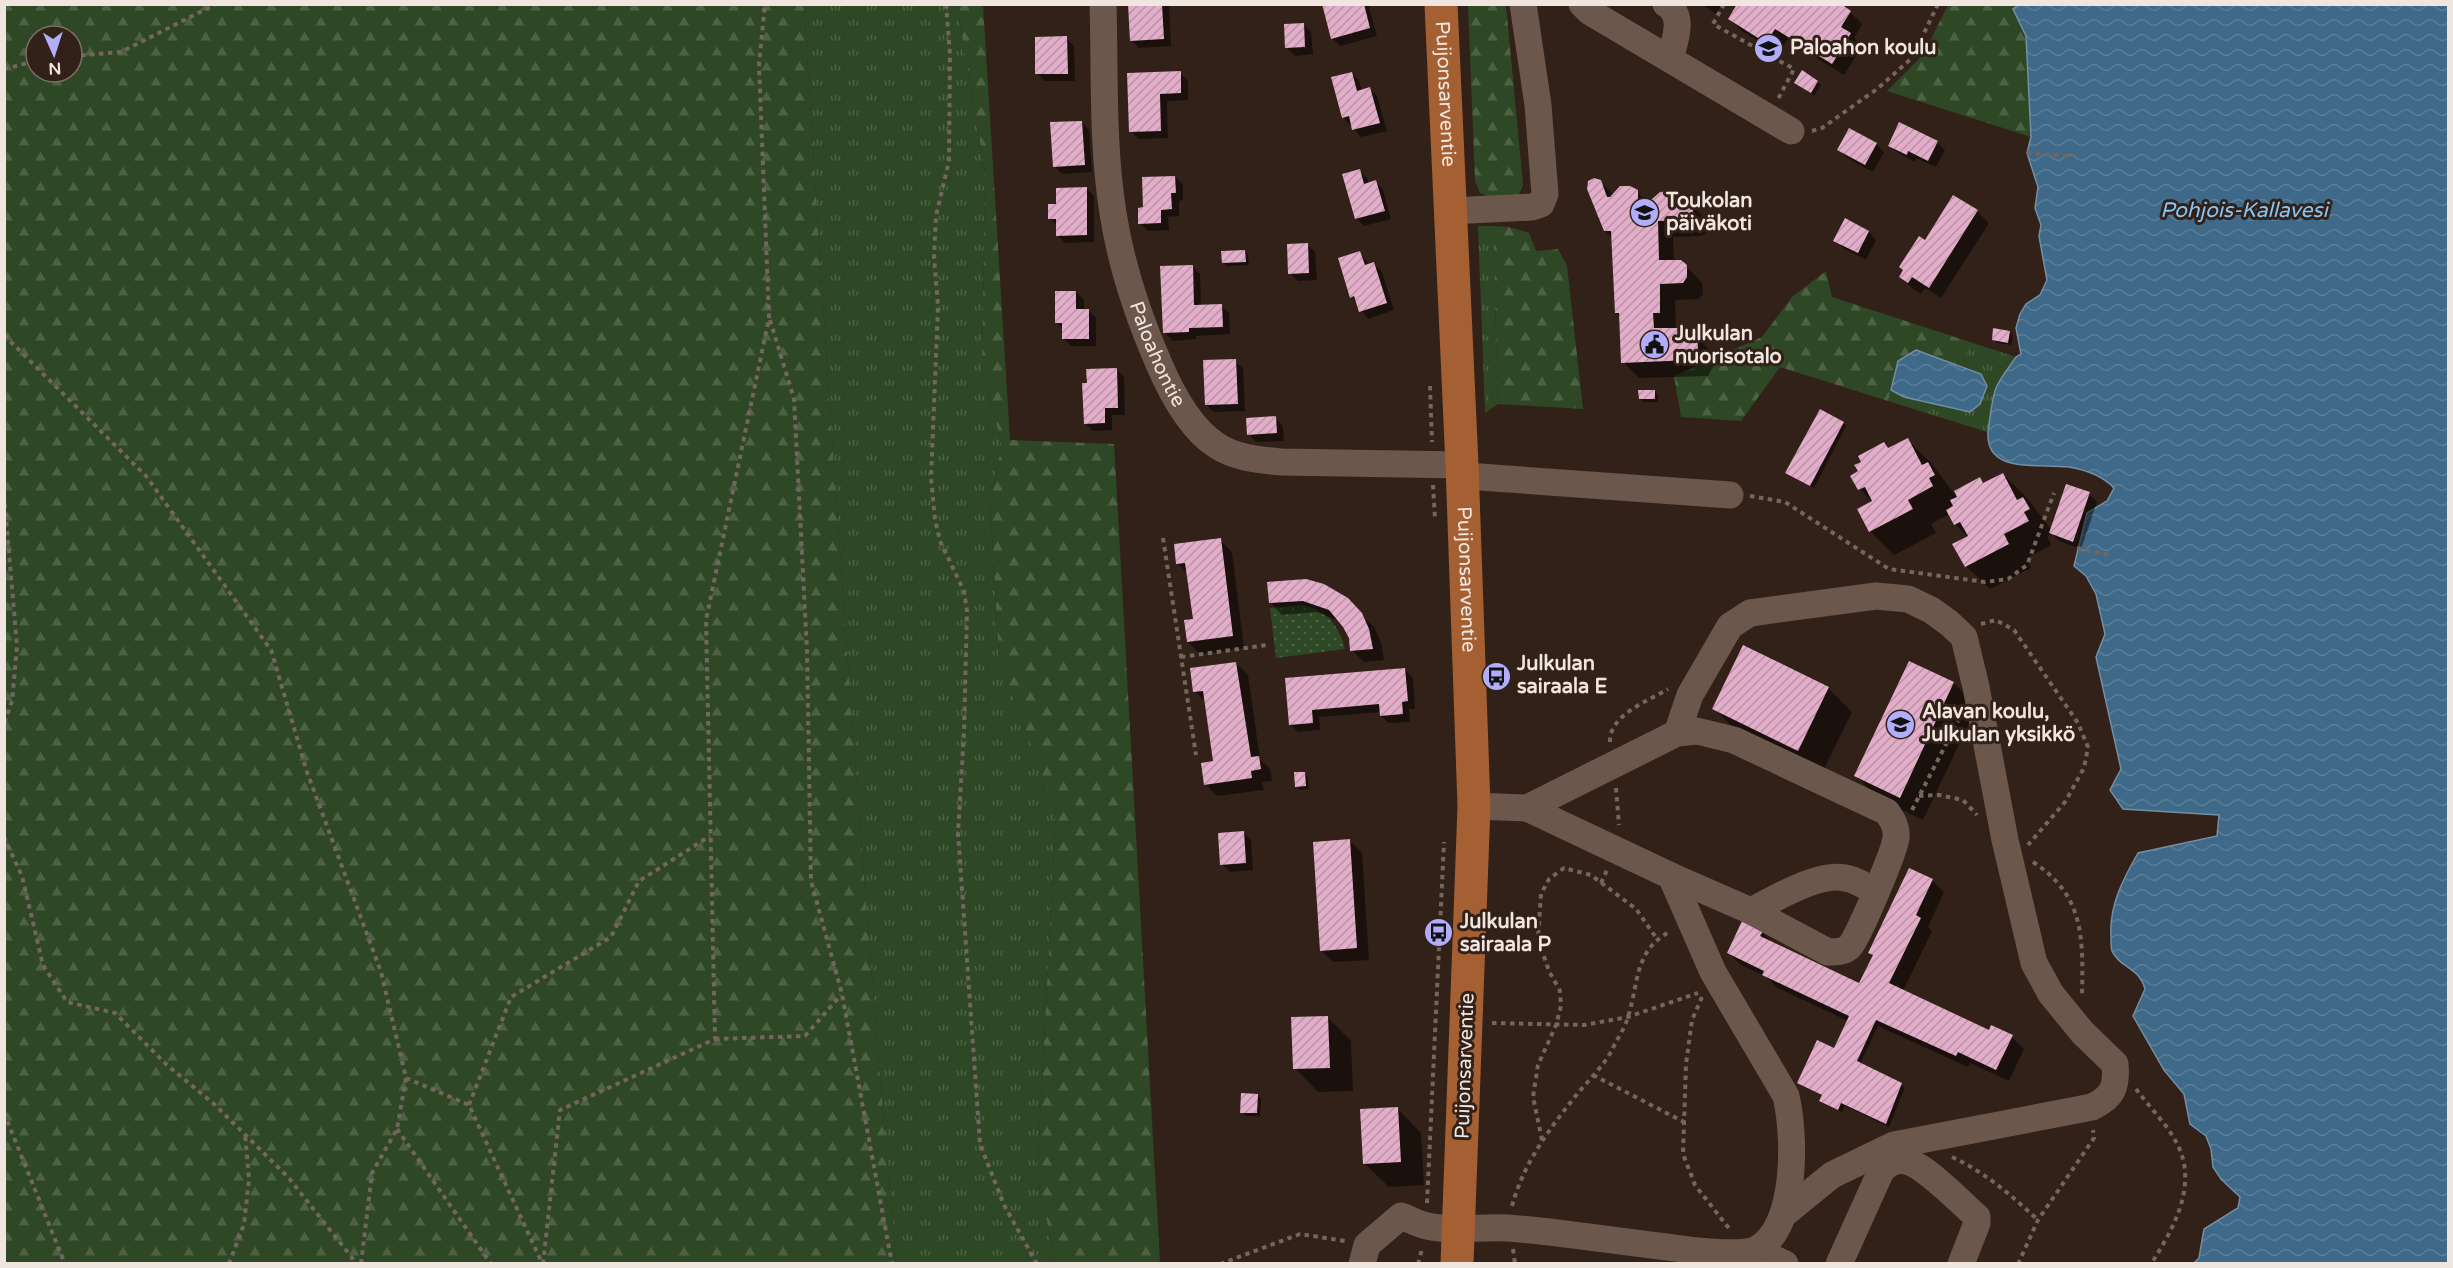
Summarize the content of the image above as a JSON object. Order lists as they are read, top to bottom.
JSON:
{
  "streets": {
    "main road": ["Puijonsarventie"],
    "street": ["Paloahontie"]
  },
  "crossings": [
    ["Puijonsarventie", "Paloahontie"]
  ],
  "water": ["Pohjois-Kallavesi"],
  "places": {
    "school or university": ["Paloahon koulu", "Toukolan päiväkoti", "Alavan koulu, Julkulan yksikkö"],
    "public building": ["Julkulan nuorisotalo"],
    "bus stop": ["Julkulan sairaala E", "Julkulan sairaala P"]
  },
  "north": "bottom"
}
